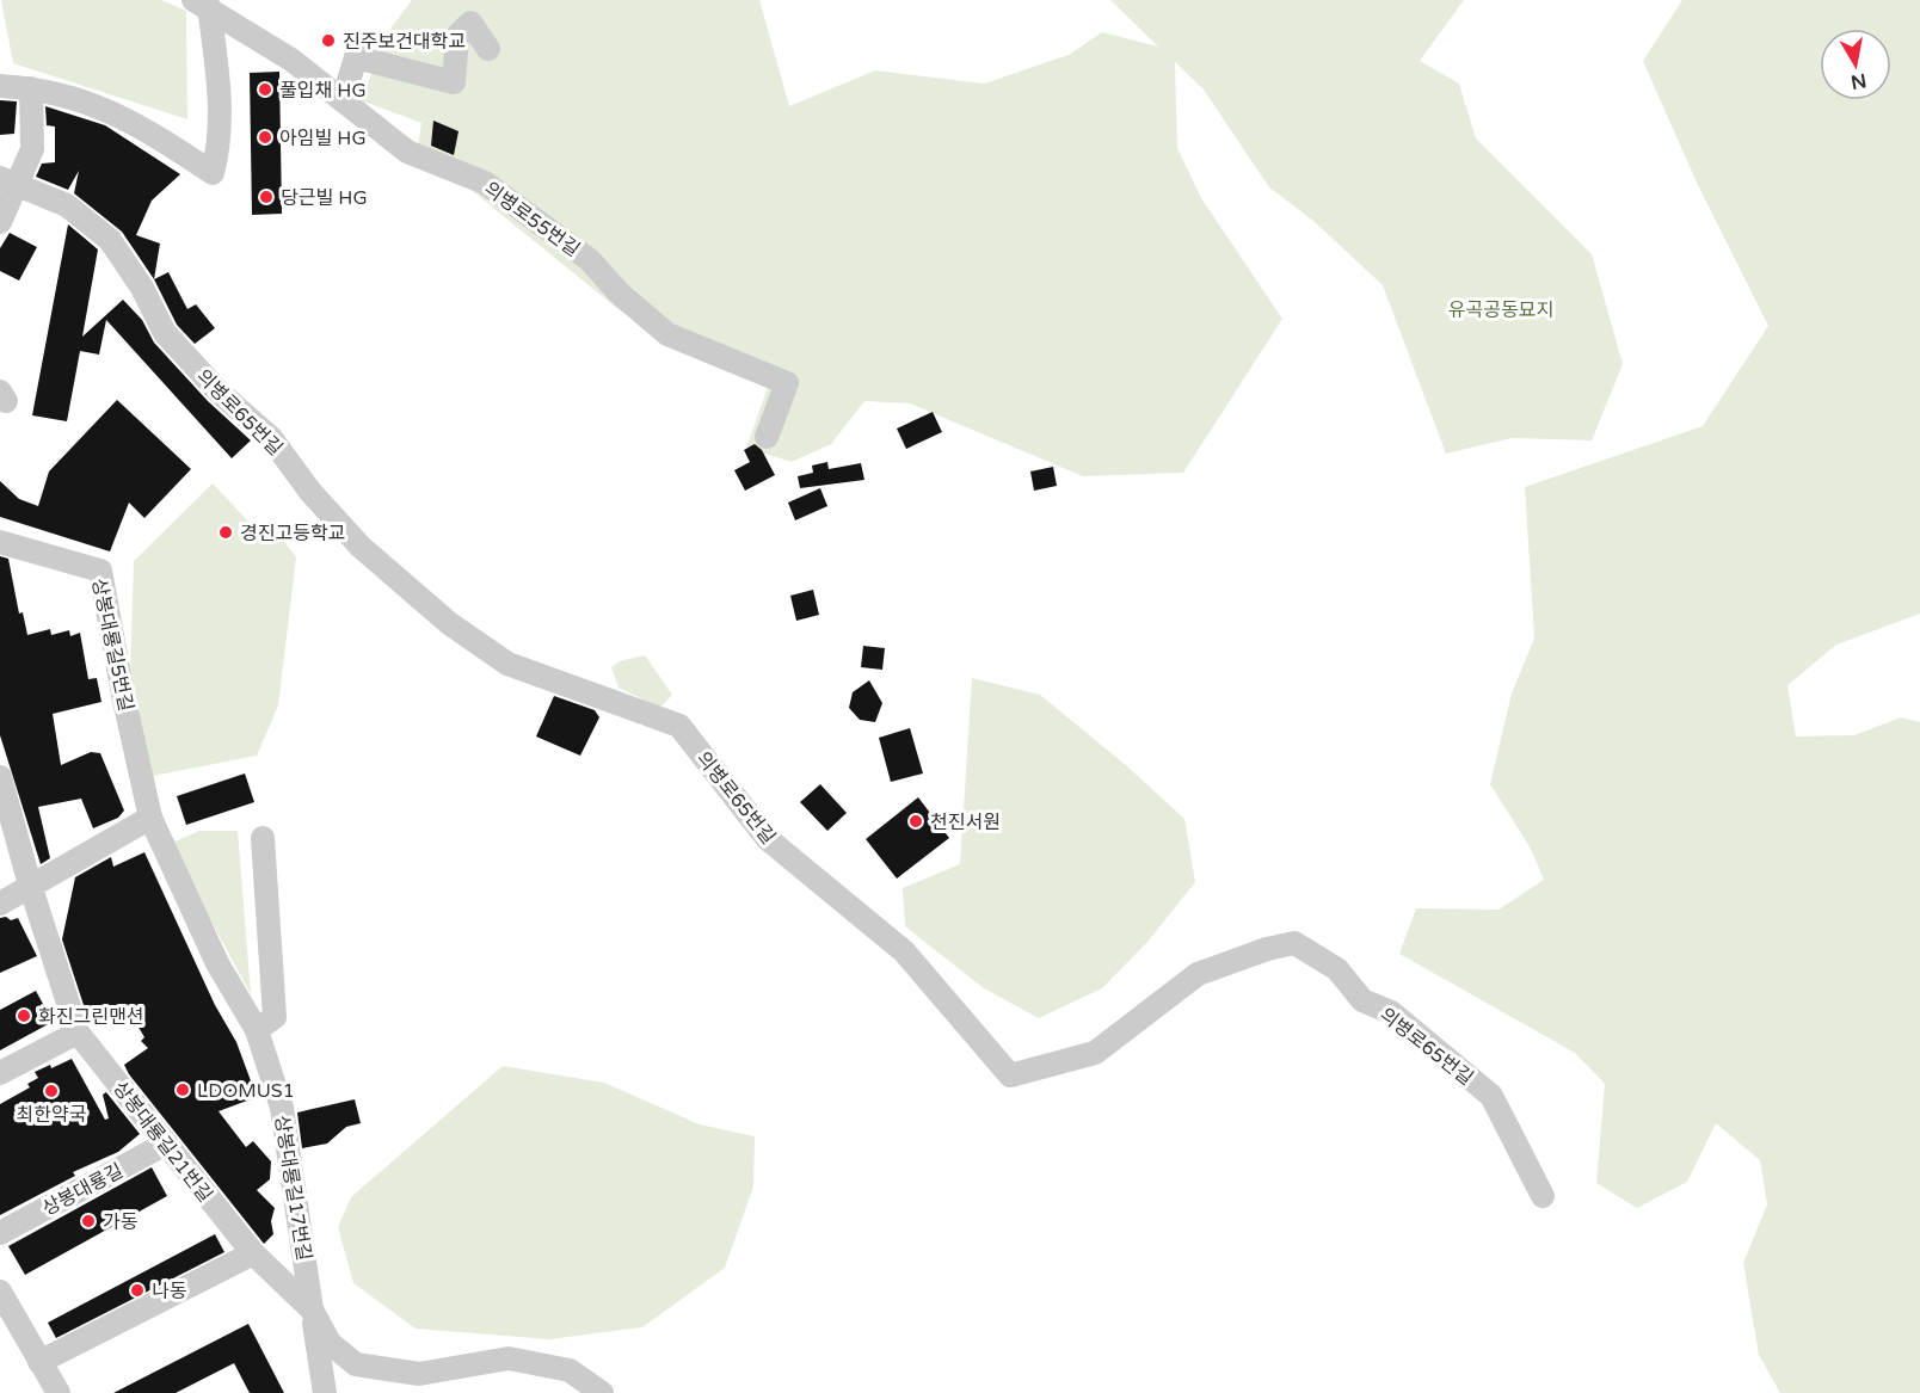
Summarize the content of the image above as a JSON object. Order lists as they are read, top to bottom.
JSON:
{
  "streets": {
    "street": [
      "의병로55번길",
      "의병로65번길",
      "상봉대룡길5번길",
      "상봉대룡길21번길",
      "상봉대룡길17번길",
      "상봉대룡길"
    ]
  },
  "crossings": [
    ["상봉대룡길5번길", "상봉대룡길17번길"],
    ["상봉대룡길21번길", "상봉대룡길17번길"],
    ["상봉대룡길21번길", "상봉대룡길"]
  ],
  "parks": ["유곡공동묘지"],
  "places": [
    "진주보건대학교",
    "풀입채 HG",
    "아임빌 HG",
    "당근빌 HG",
    "경진고등학교",
    "천진서원",
    "화진그린맨션",
    "LDOMUS1",
    "최한약국",
    "가동",
    "나동"
  ],
  "north": "bottom"
}
